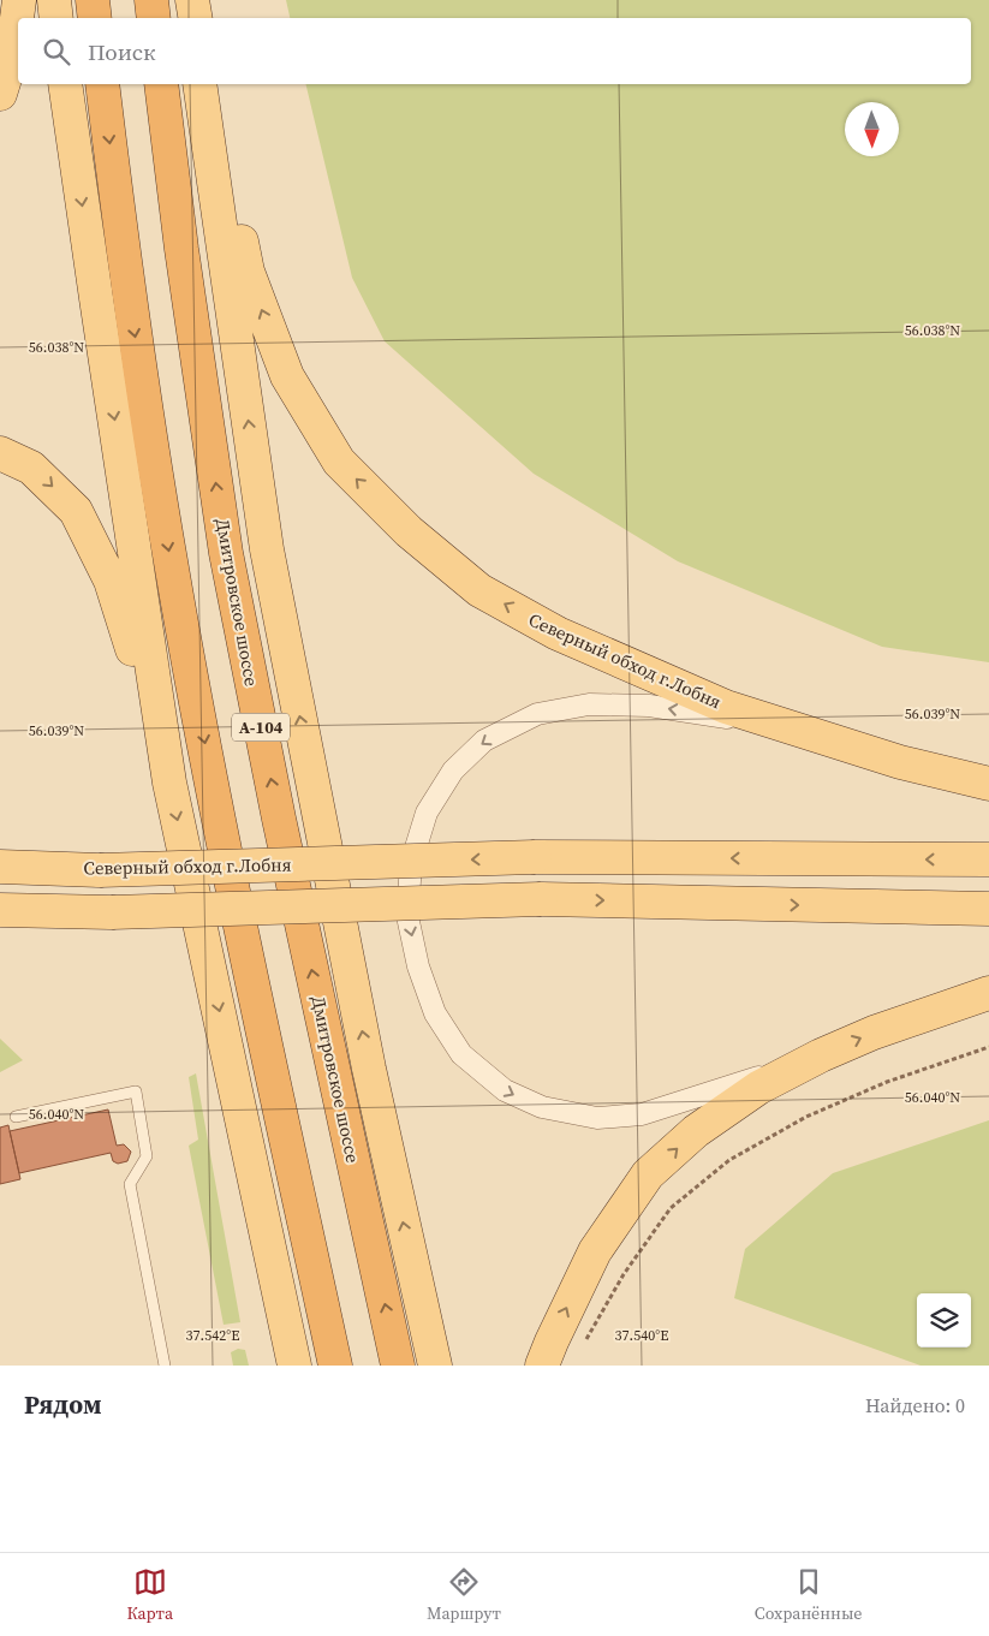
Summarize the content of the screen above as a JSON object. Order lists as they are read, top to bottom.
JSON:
{
  "streets": {
    "highway": ["Дмитровское шоссе", "А-104"],
    "main road": ["Северный обход г.Лобня"]
  },
  "north": "bottom",
  "page": {
    "search": "Поиск",
    "heading": ["Рядом", "Найдено: 0"],
    "nav": ["Карта", "Маршрут", "Сохранённые"]
  },
  "coordinates": [
    "56.038°N",
    "56.039°N",
    "56.040°N",
    "37.542°E",
    "37.540°E"
  ]
}
